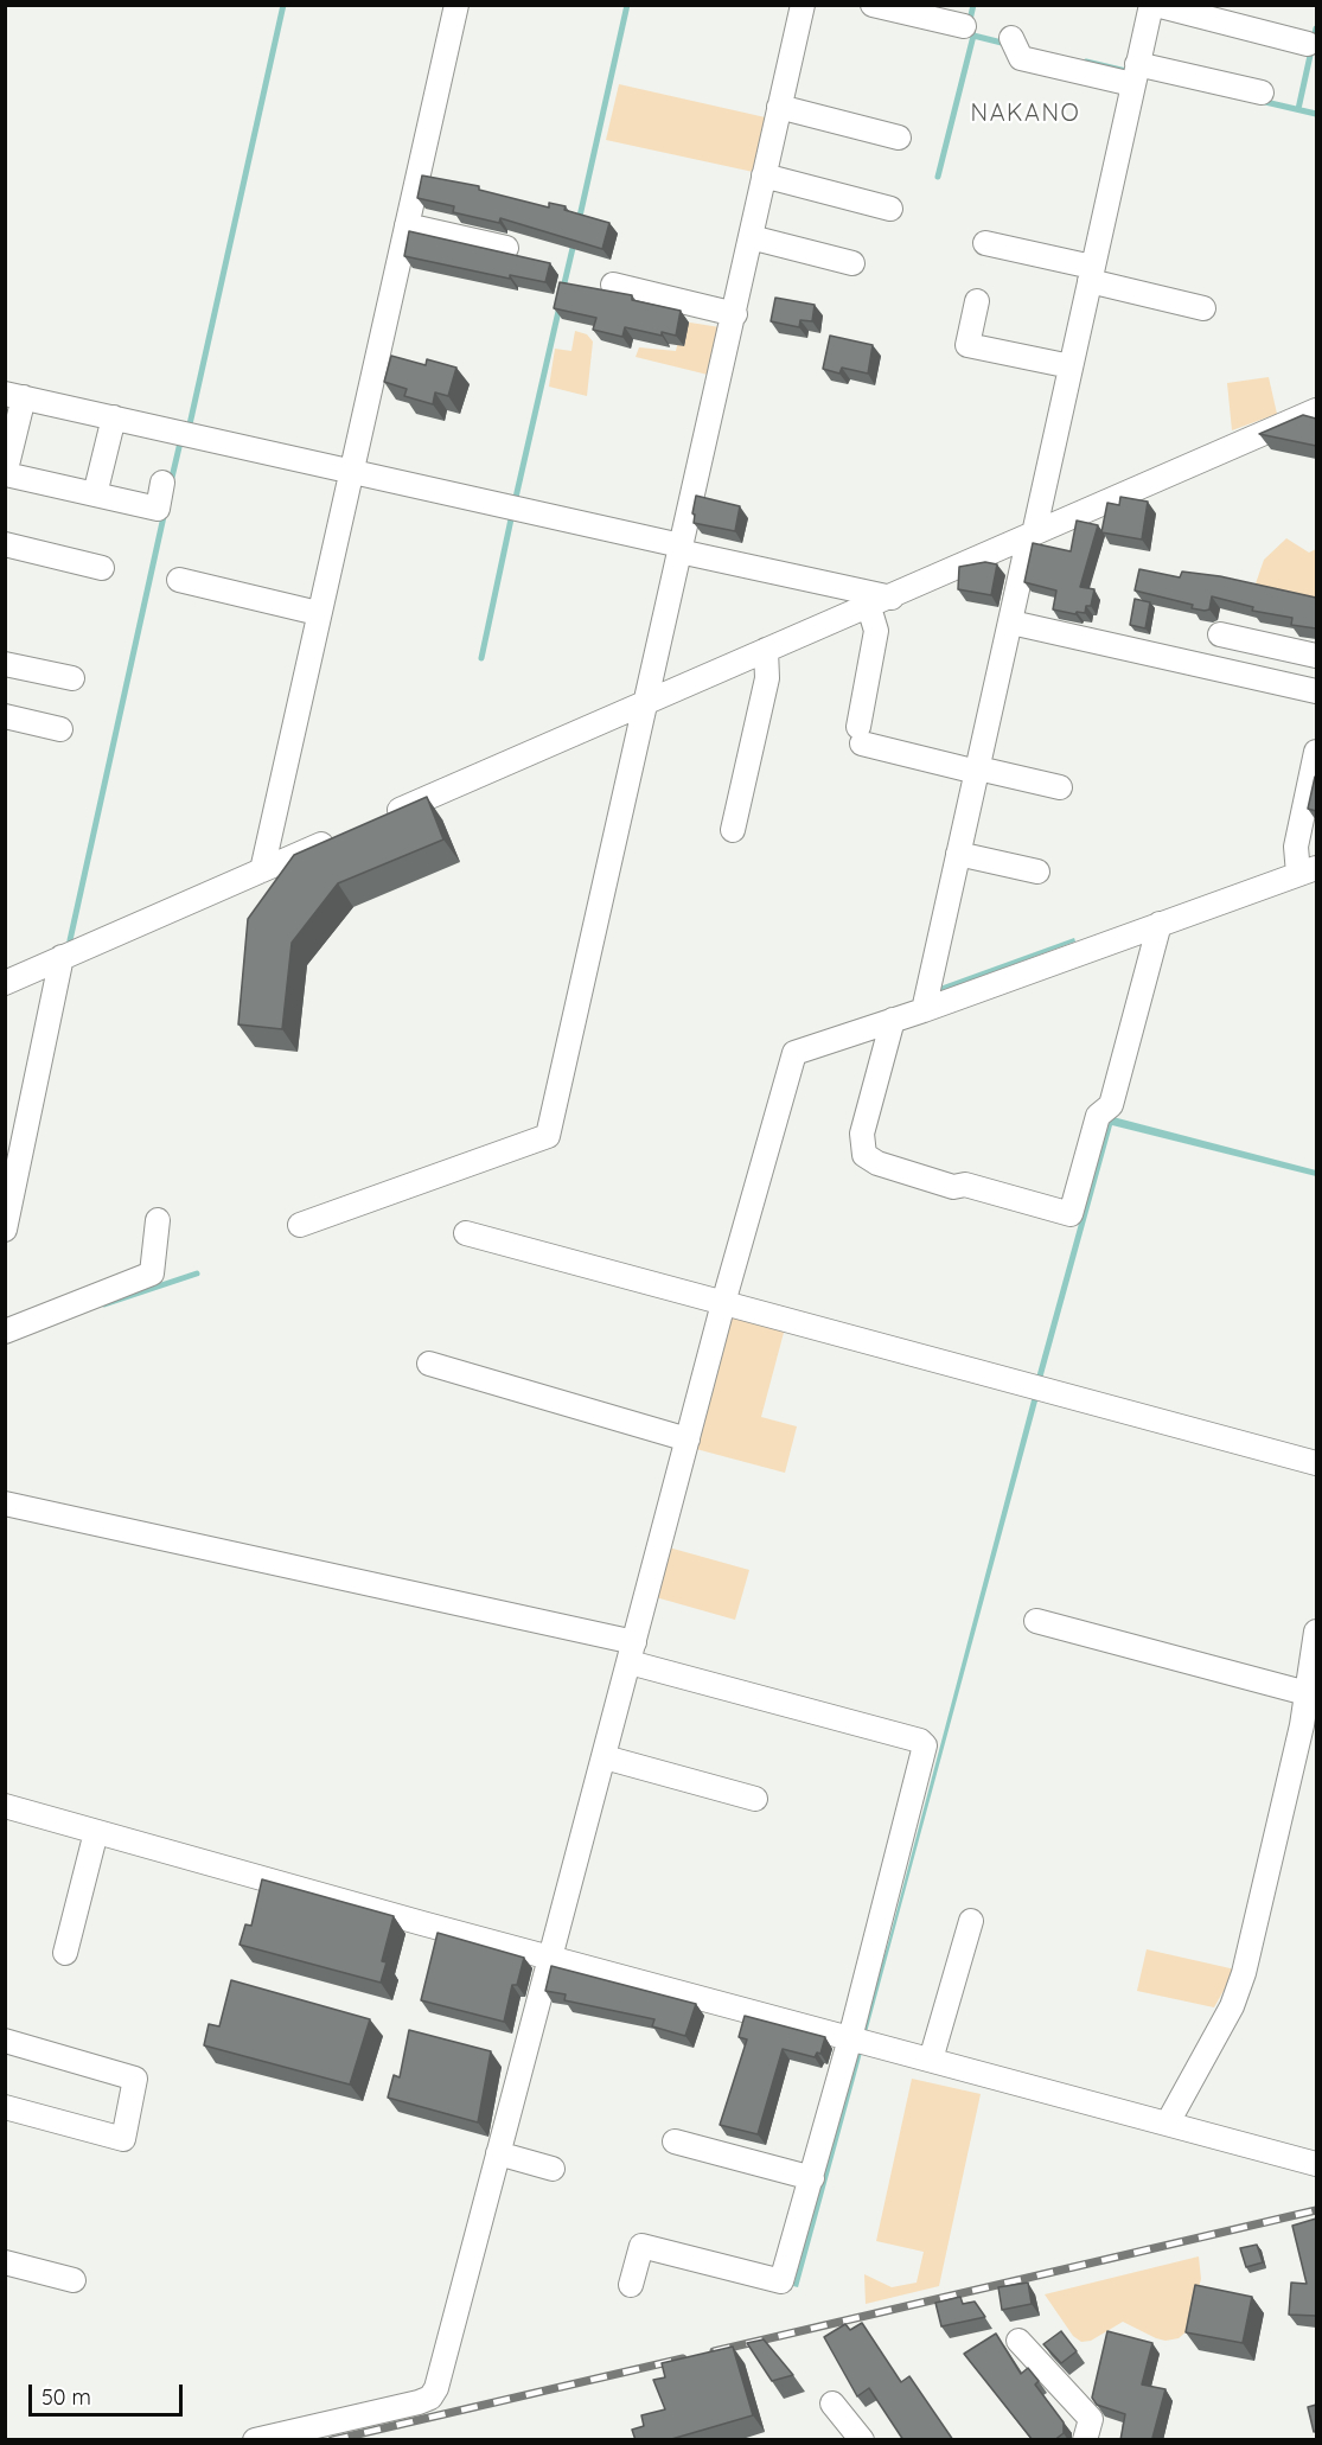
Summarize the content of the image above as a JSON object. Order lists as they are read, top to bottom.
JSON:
{
  "districts": ["NAKANO"],
  "scale_bar": "50 m"
}
